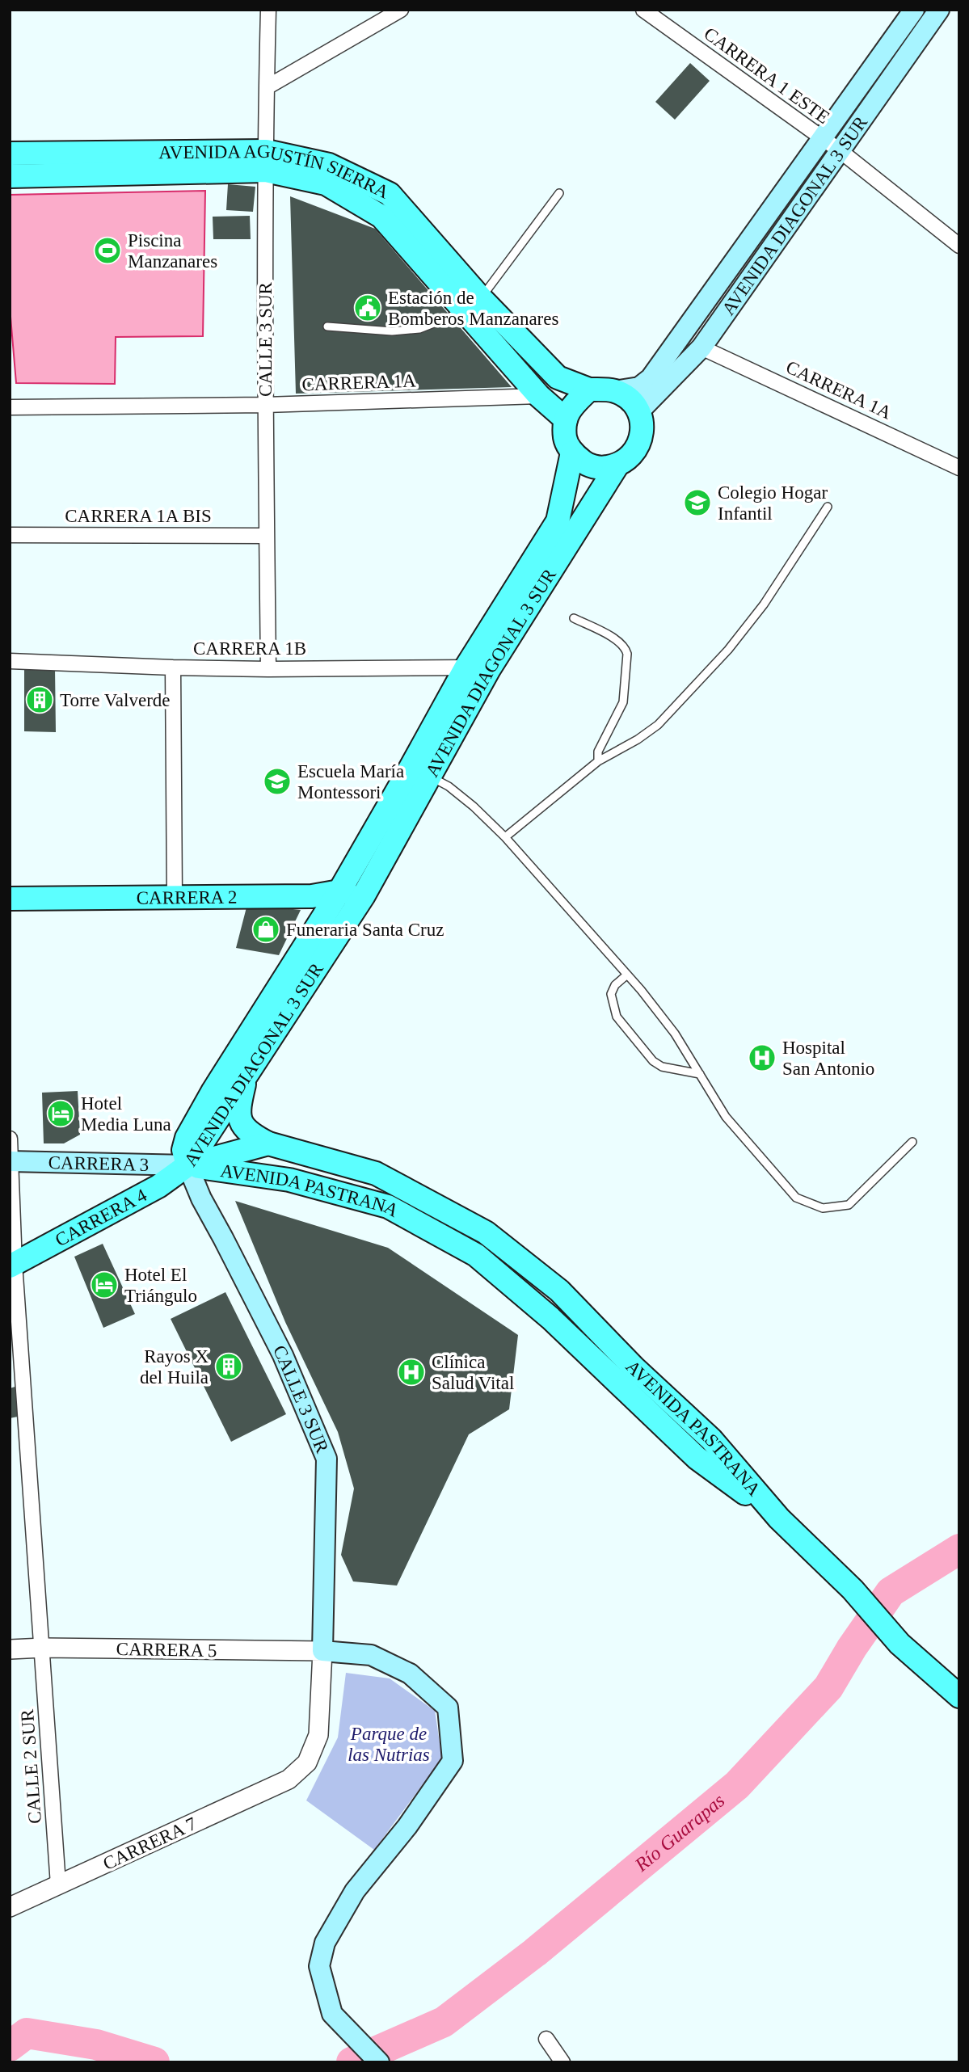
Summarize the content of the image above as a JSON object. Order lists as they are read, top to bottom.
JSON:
{
  "streets": {
    "main road": [
      "AVENIDA AGUSTÍN SIERRA",
      "AVENIDA DIAGONAL 3 SUR",
      "CALLE 3 SUR",
      "CARRERA 2",
      "CARRERA 3",
      "AVENIDA PASTRANA",
      "CARRERA 4"
    ],
    "street": [
      "CARRERA 1 ESTE",
      "CARRERA 1A",
      "CARRERA 1A BIS",
      "CARRERA 1B",
      "CARRERA 5",
      "CALLE 2 SUR",
      "CARRERA 7"
    ]
  },
  "crossings": [
    ["CARRERA 1 ESTE", "AVENIDA DIAGONAL 3 SUR"],
    ["AVENIDA AGUSTÍN SIERRA", "AVENIDA DIAGONAL 3 SUR"],
    ["AVENIDA AGUSTÍN SIERRA", "CALLE 3 SUR"],
    ["AVENIDA AGUSTÍN SIERRA", "CARRERA 1A"],
    ["AVENIDA DIAGONAL 3 SUR", "CALLE 3 SUR"],
    ["AVENIDA DIAGONAL 3 SUR", "CARRERA 1A"],
    ["AVENIDA DIAGONAL 3 SUR", "CARRERA 1B"],
    ["AVENIDA DIAGONAL 3 SUR", "CARRERA 2"],
    ["AVENIDA DIAGONAL 3 SUR", "CARRERA 3"],
    ["AVENIDA DIAGONAL 3 SUR", "AVENIDA PASTRANA"],
    ["AVENIDA DIAGONAL 3 SUR", "CARRERA 4"],
    ["CALLE 3 SUR", "CARRERA 1A"],
    ["CALLE 3 SUR", "CARRERA 1A BIS"],
    ["CALLE 3 SUR", "CARRERA 1B"],
    ["CALLE 3 SUR", "CARRERA 3"],
    ["CALLE 3 SUR", "AVENIDA PASTRANA"],
    ["CALLE 3 SUR", "CARRERA 4"],
    ["CALLE 3 SUR", "CARRERA 5"],
    ["CALLE 3 SUR", "CARRERA 7"],
    ["CARRERA 3", "AVENIDA PASTRANA"],
    ["CARRERA 3", "CARRERA 4"],
    ["CARRERA 3", "CALLE 2 SUR"],
    ["AVENIDA PASTRANA", "CARRERA 4"],
    ["CARRERA 4", "CALLE 2 SUR"],
    ["CARRERA 5", "CALLE 2 SUR"],
    ["CALLE 2 SUR", "CARRERA 7"]
  ],
  "water": ["Río Guarapas"],
  "parks": ["Parque de las Nutrias"],
  "places": {
    "sports": ["Piscina Manzanares"],
    "public building": ["Estación de Bomberos Manzanares"],
    "school or university": ["Colegio Hogar Infantil", "Escuela María Montessori"],
    "building": ["Torre Valverde", "Rayos X del Huila"],
    "shop": ["Funeraria Santa Cruz"],
    "hospital": ["Hospital San Antonio", "Clínica Salud Vital"],
    "hotel": ["Hotel Media Luna", "Hotel El Triángulo"]
  }
}
